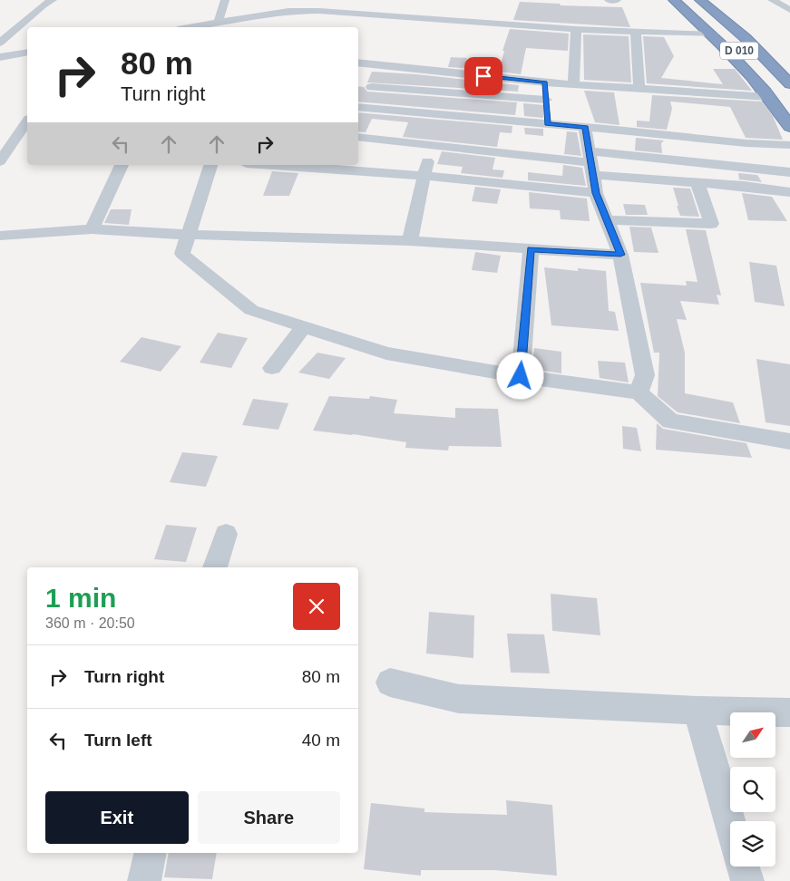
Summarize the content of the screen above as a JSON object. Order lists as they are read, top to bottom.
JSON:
{
  "streets": {
    "highway": ["D 010"]
  },
  "north": "top right",
  "page": {
    "turn": ["80 m", "Turn right"],
    "heading": ["1 min", "360 m · 20:50"],
    "list": [
      {
        "name": "Turn right",
        "value": "80 m"
      },
      {
        "name": "Turn left",
        "value": "40 m"
      }
    ],
    "buttons": ["Exit", "Share"]
  }
}
